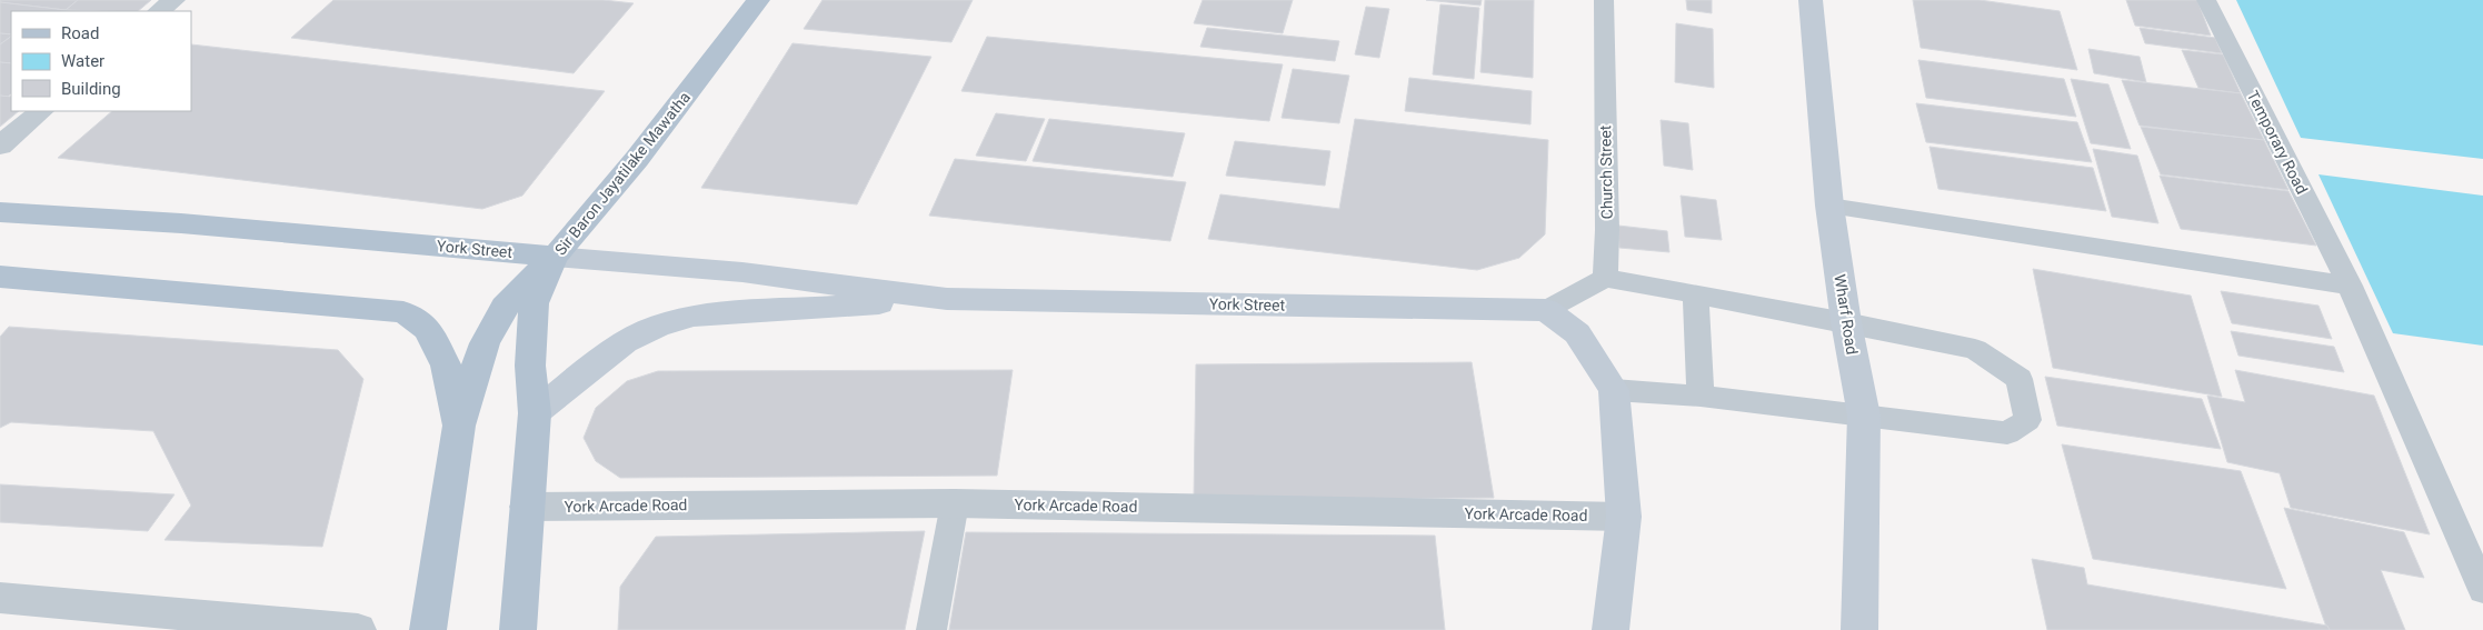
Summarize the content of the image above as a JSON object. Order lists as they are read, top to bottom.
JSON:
{
  "streets": {
    "main road": ["Sir Baron Jayatilake Mawatha", "York Street"],
    "street": ["Wharf Road", "York Arcade Road"],
    "lane": ["Temporary Road", "Church Street"]
  },
  "crossings": [
    ["Sir Baron Jayatilake Mawatha", "York Street"],
    ["Sir Baron Jayatilake Mawatha", "York Arcade Road"]
  ],
  "legend": ["Road", "Water", "Building"]
}
